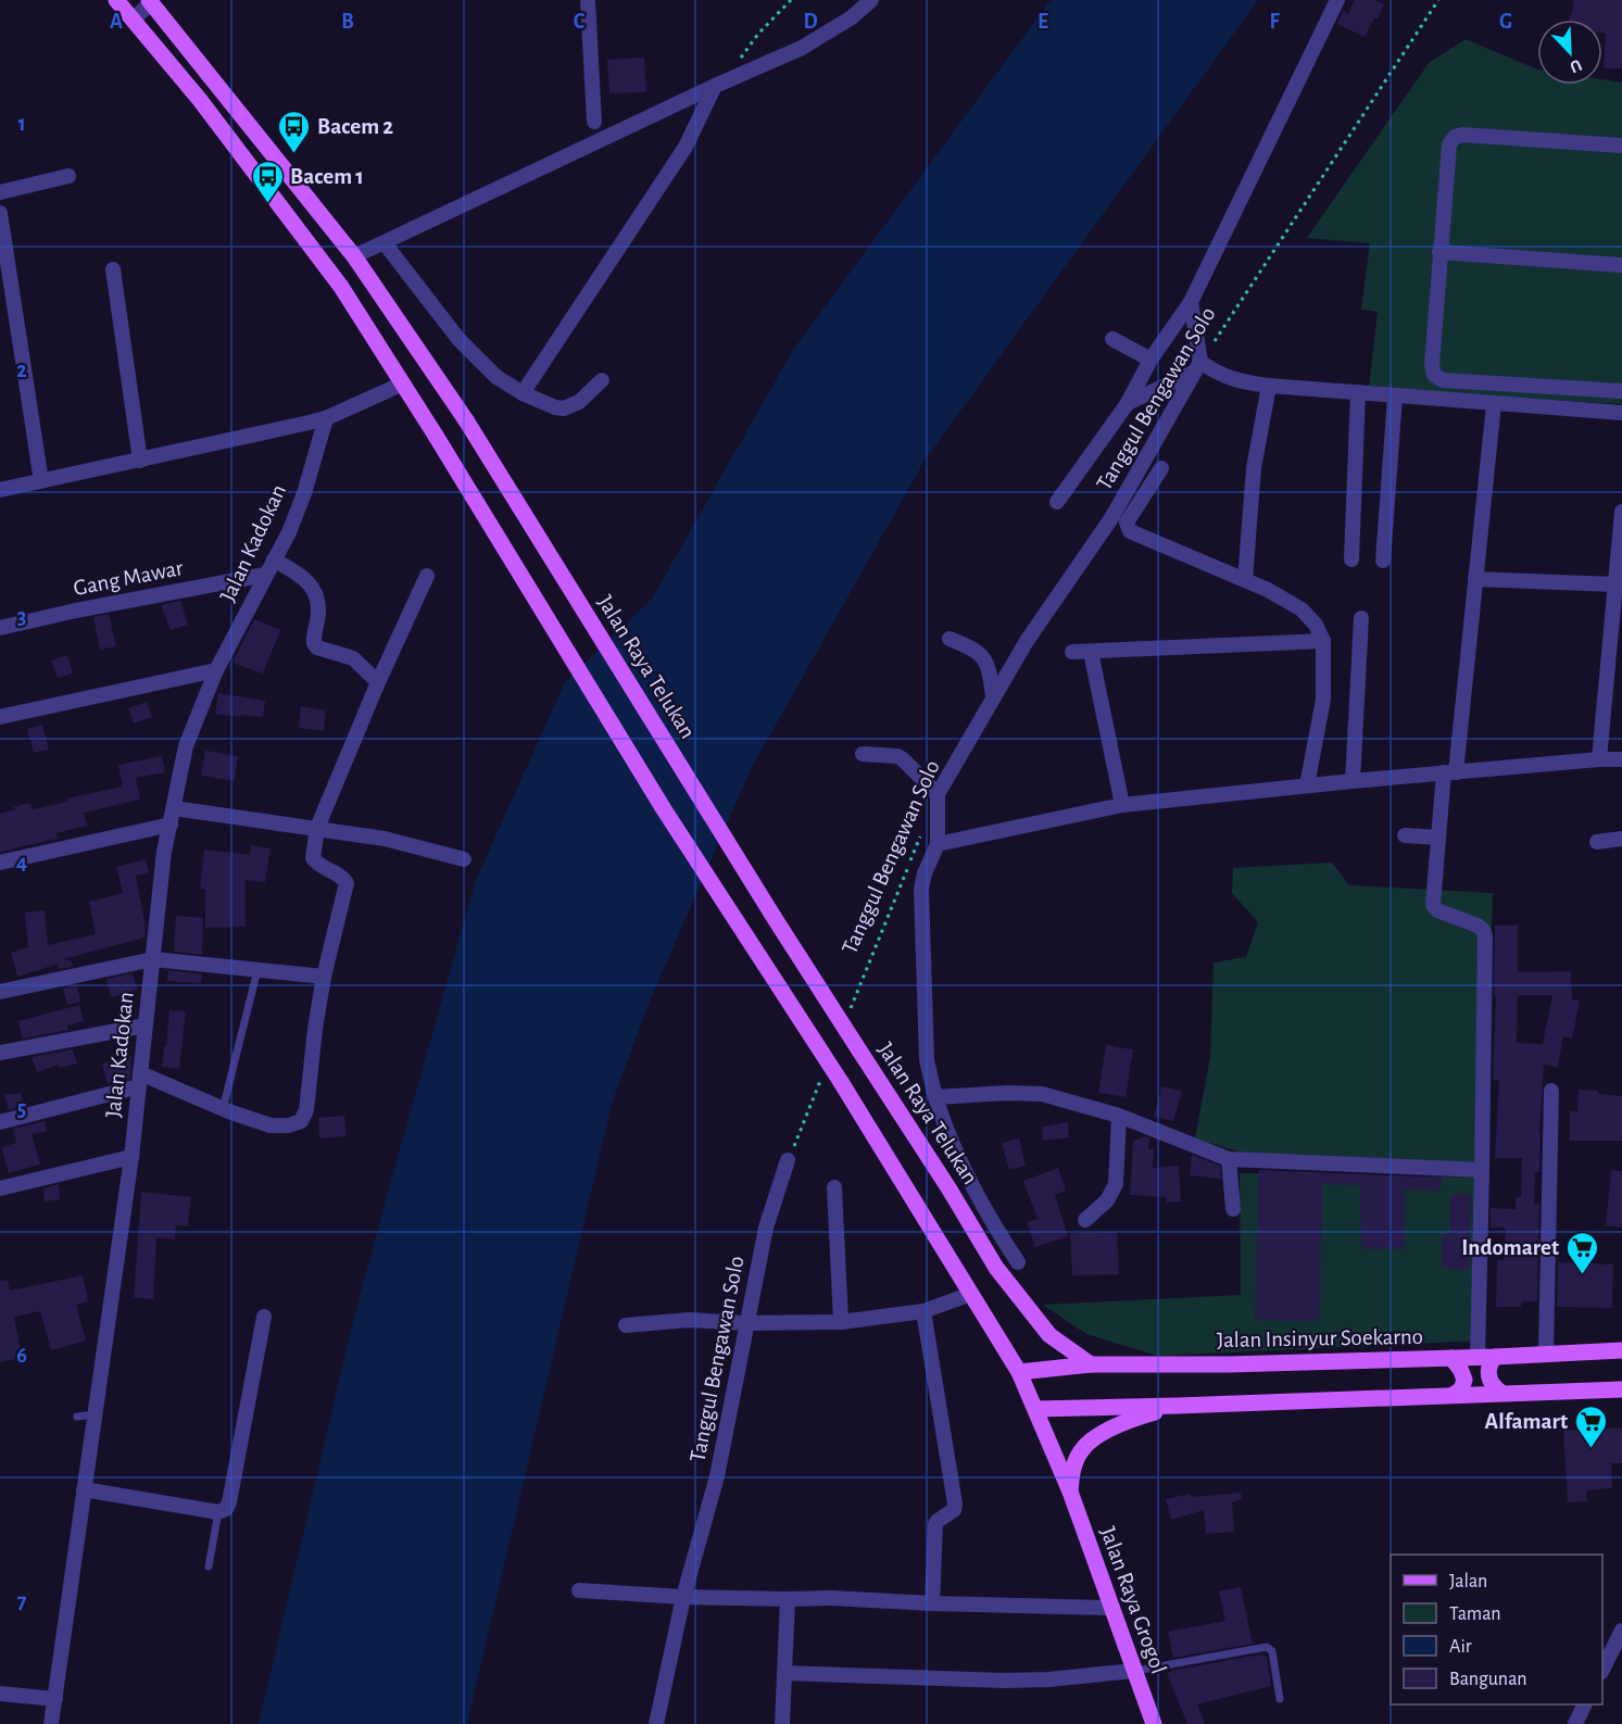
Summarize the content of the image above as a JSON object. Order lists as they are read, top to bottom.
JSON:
{
  "streets": {
    "main road": ["Jalan Raya Telukan", "Jalan Insinyur Soekarno", "Jalan Raya Grogol"],
    "street": ["Tanggul Bengawan Solo", "Jalan Kadokan", "Gang Mawar"]
  },
  "crossings": [
    ["Jalan Kadokan", "Gang Mawar"],
    ["Jalan Raya Telukan", "Jalan Insinyur Soekarno"],
    ["Jalan Insinyur Soekarno", "Jalan Raya Grogol"]
  ],
  "places": {
    "bus stop": ["Bacem 2", "Bacem 1"],
    "supermarket": ["Indomaret", "Alfamart"]
  },
  "legend": [
    "Jalan",
    "Taman",
    "Air",
    "Bangunan"
  ],
  "north": "bottom right",
  "grid": {
    "columns": [
      "A",
      "B",
      "C",
      "D",
      "E",
      "F",
      "G"
    ],
    "rows": [
      "1",
      "2",
      "3",
      "4",
      "5",
      "6",
      "7"
    ]
  }
}
